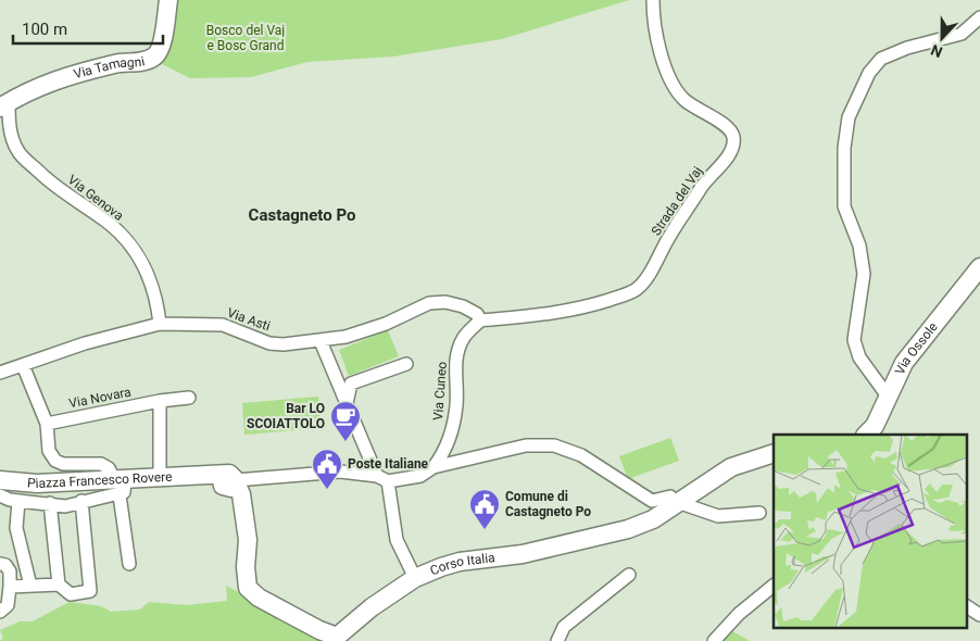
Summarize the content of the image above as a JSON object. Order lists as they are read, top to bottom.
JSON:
{
  "streets": {
    "street": [
      "Via Tamagni",
      "Via Genova",
      "Strada del Vaj",
      "Via Asti",
      "Via Ossole",
      "Via Cuneo",
      "Via Novara",
      "Piazza Francesco Rovere",
      "Corso Italia"
    ]
  },
  "crossings": [
    ["Via Tamagni", "Via Genova"],
    ["Via Genova", "Via Asti"],
    ["Strada del Vaj", "Via Asti"],
    ["Strada del Vaj", "Via Cuneo"],
    ["Via Asti", "Via Cuneo"],
    ["Piazza Francesco Rovere", "Corso Italia"]
  ],
  "districts": ["Castagneto Po"],
  "parks": ["Bosco del Vaj e Bosc Grand"],
  "places": {
    "cafe": ["Bar LO SCOIATTOLO"],
    "public building": ["Poste Italiane", "Comune di Castagneto Po"]
  },
  "scale_bar": "100 m",
  "north": "bottom"
}
